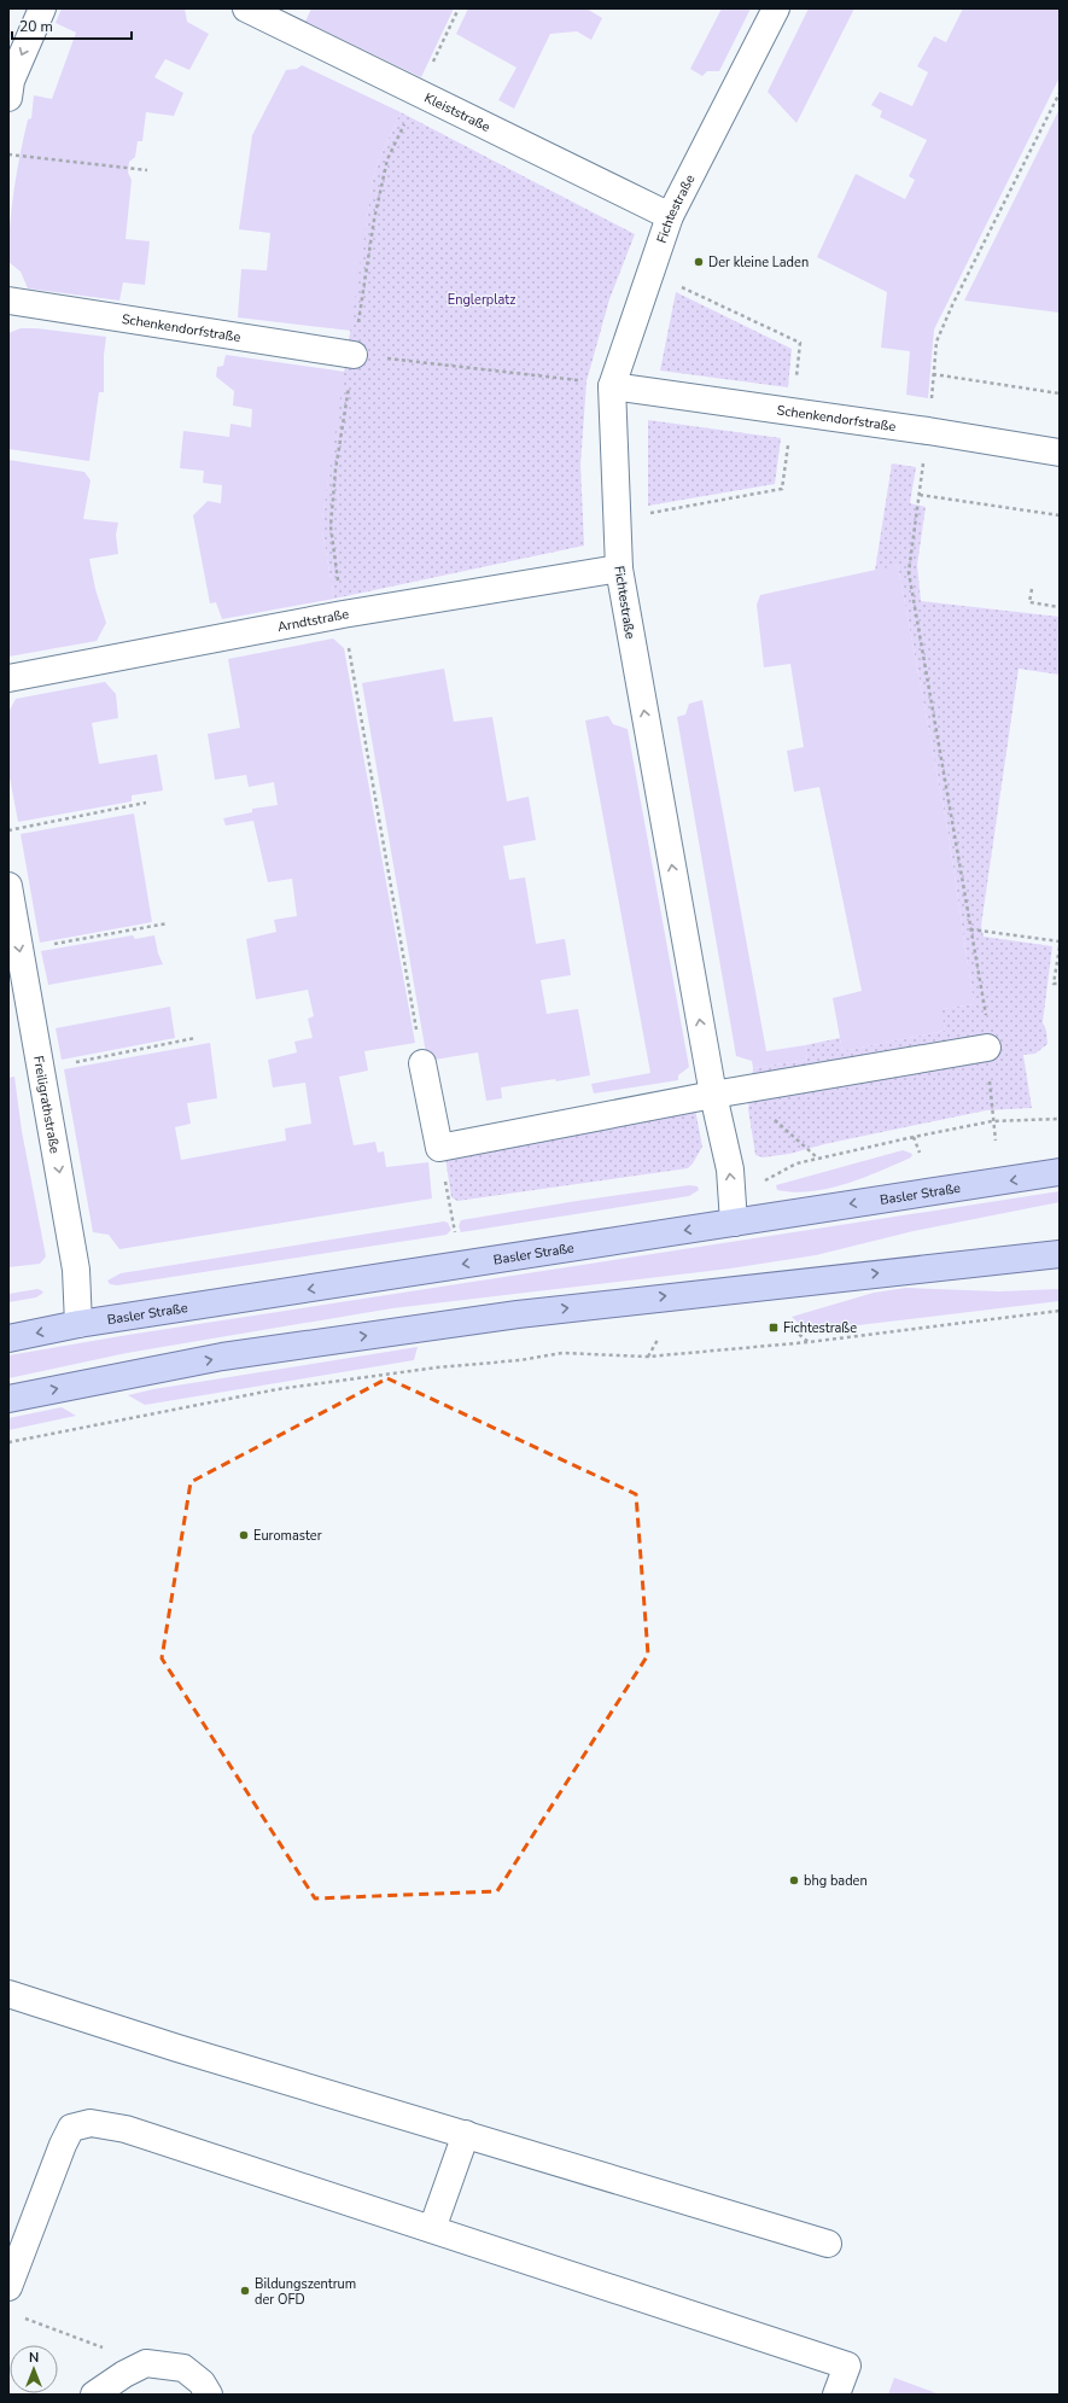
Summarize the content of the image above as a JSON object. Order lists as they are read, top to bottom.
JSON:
{
  "streets": {
    "main road": ["Basler Straße"],
    "street": [
      "Kleiststraße",
      "Fichtestraße",
      "Schenkendorfstraße",
      "Arndtstraße",
      "Freiligrathstraße"
    ]
  },
  "crossings": [
    ["Kleiststraße", "Fichtestraße"],
    ["Fichtestraße", "Schenkendorfstraße"],
    ["Fichtestraße", "Arndtstraße"],
    ["Fichtestraße", "Basler Straße"],
    ["Freiligrathstraße", "Basler Straße"]
  ],
  "one_way": ["Fichtestraße", "Freiligrathstraße"],
  "parks": ["Englerplatz"],
  "places": {
    "other": [
      "Der kleine Laden",
      "Euromaster",
      "bhg baden",
      "Bildungszentrum der OFD"
    ],
    "transit": ["Fichtestraße"]
  },
  "scale_bar": "20 m",
  "north": "top"
}
